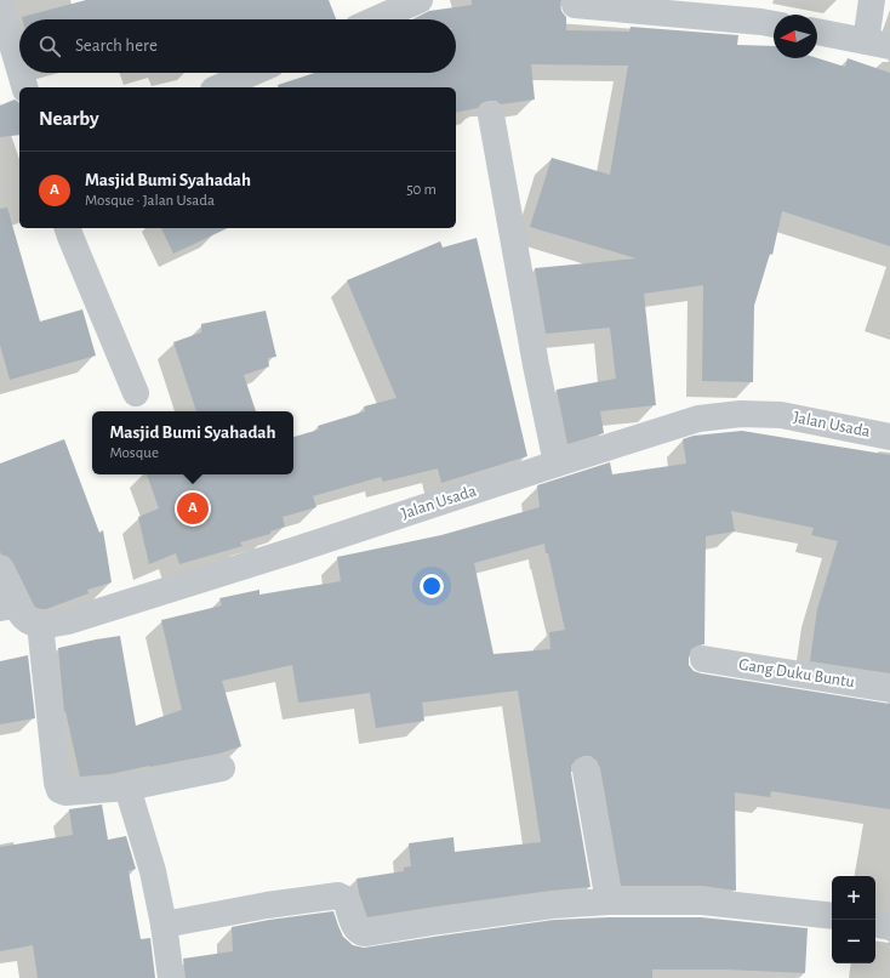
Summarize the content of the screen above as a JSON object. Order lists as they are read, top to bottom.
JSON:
{
  "streets": {
    "street": ["Jalan Usada", "Gang Duku Buntu"]
  },
  "north": "left",
  "page": {
    "search": "Search here",
    "heading": "Nearby",
    "list": [
      {
        "mark": "A",
        "name": "Masjid Bumi Syahadah",
        "note": "Mosque · Jalan Usada",
        "value": "50 m"
      }
    ],
    "popup": ["Masjid Bumi Syahadah", "Mosque"],
    "pins": "A",
    "map_buttons": ["+", "−"]
  }
}
